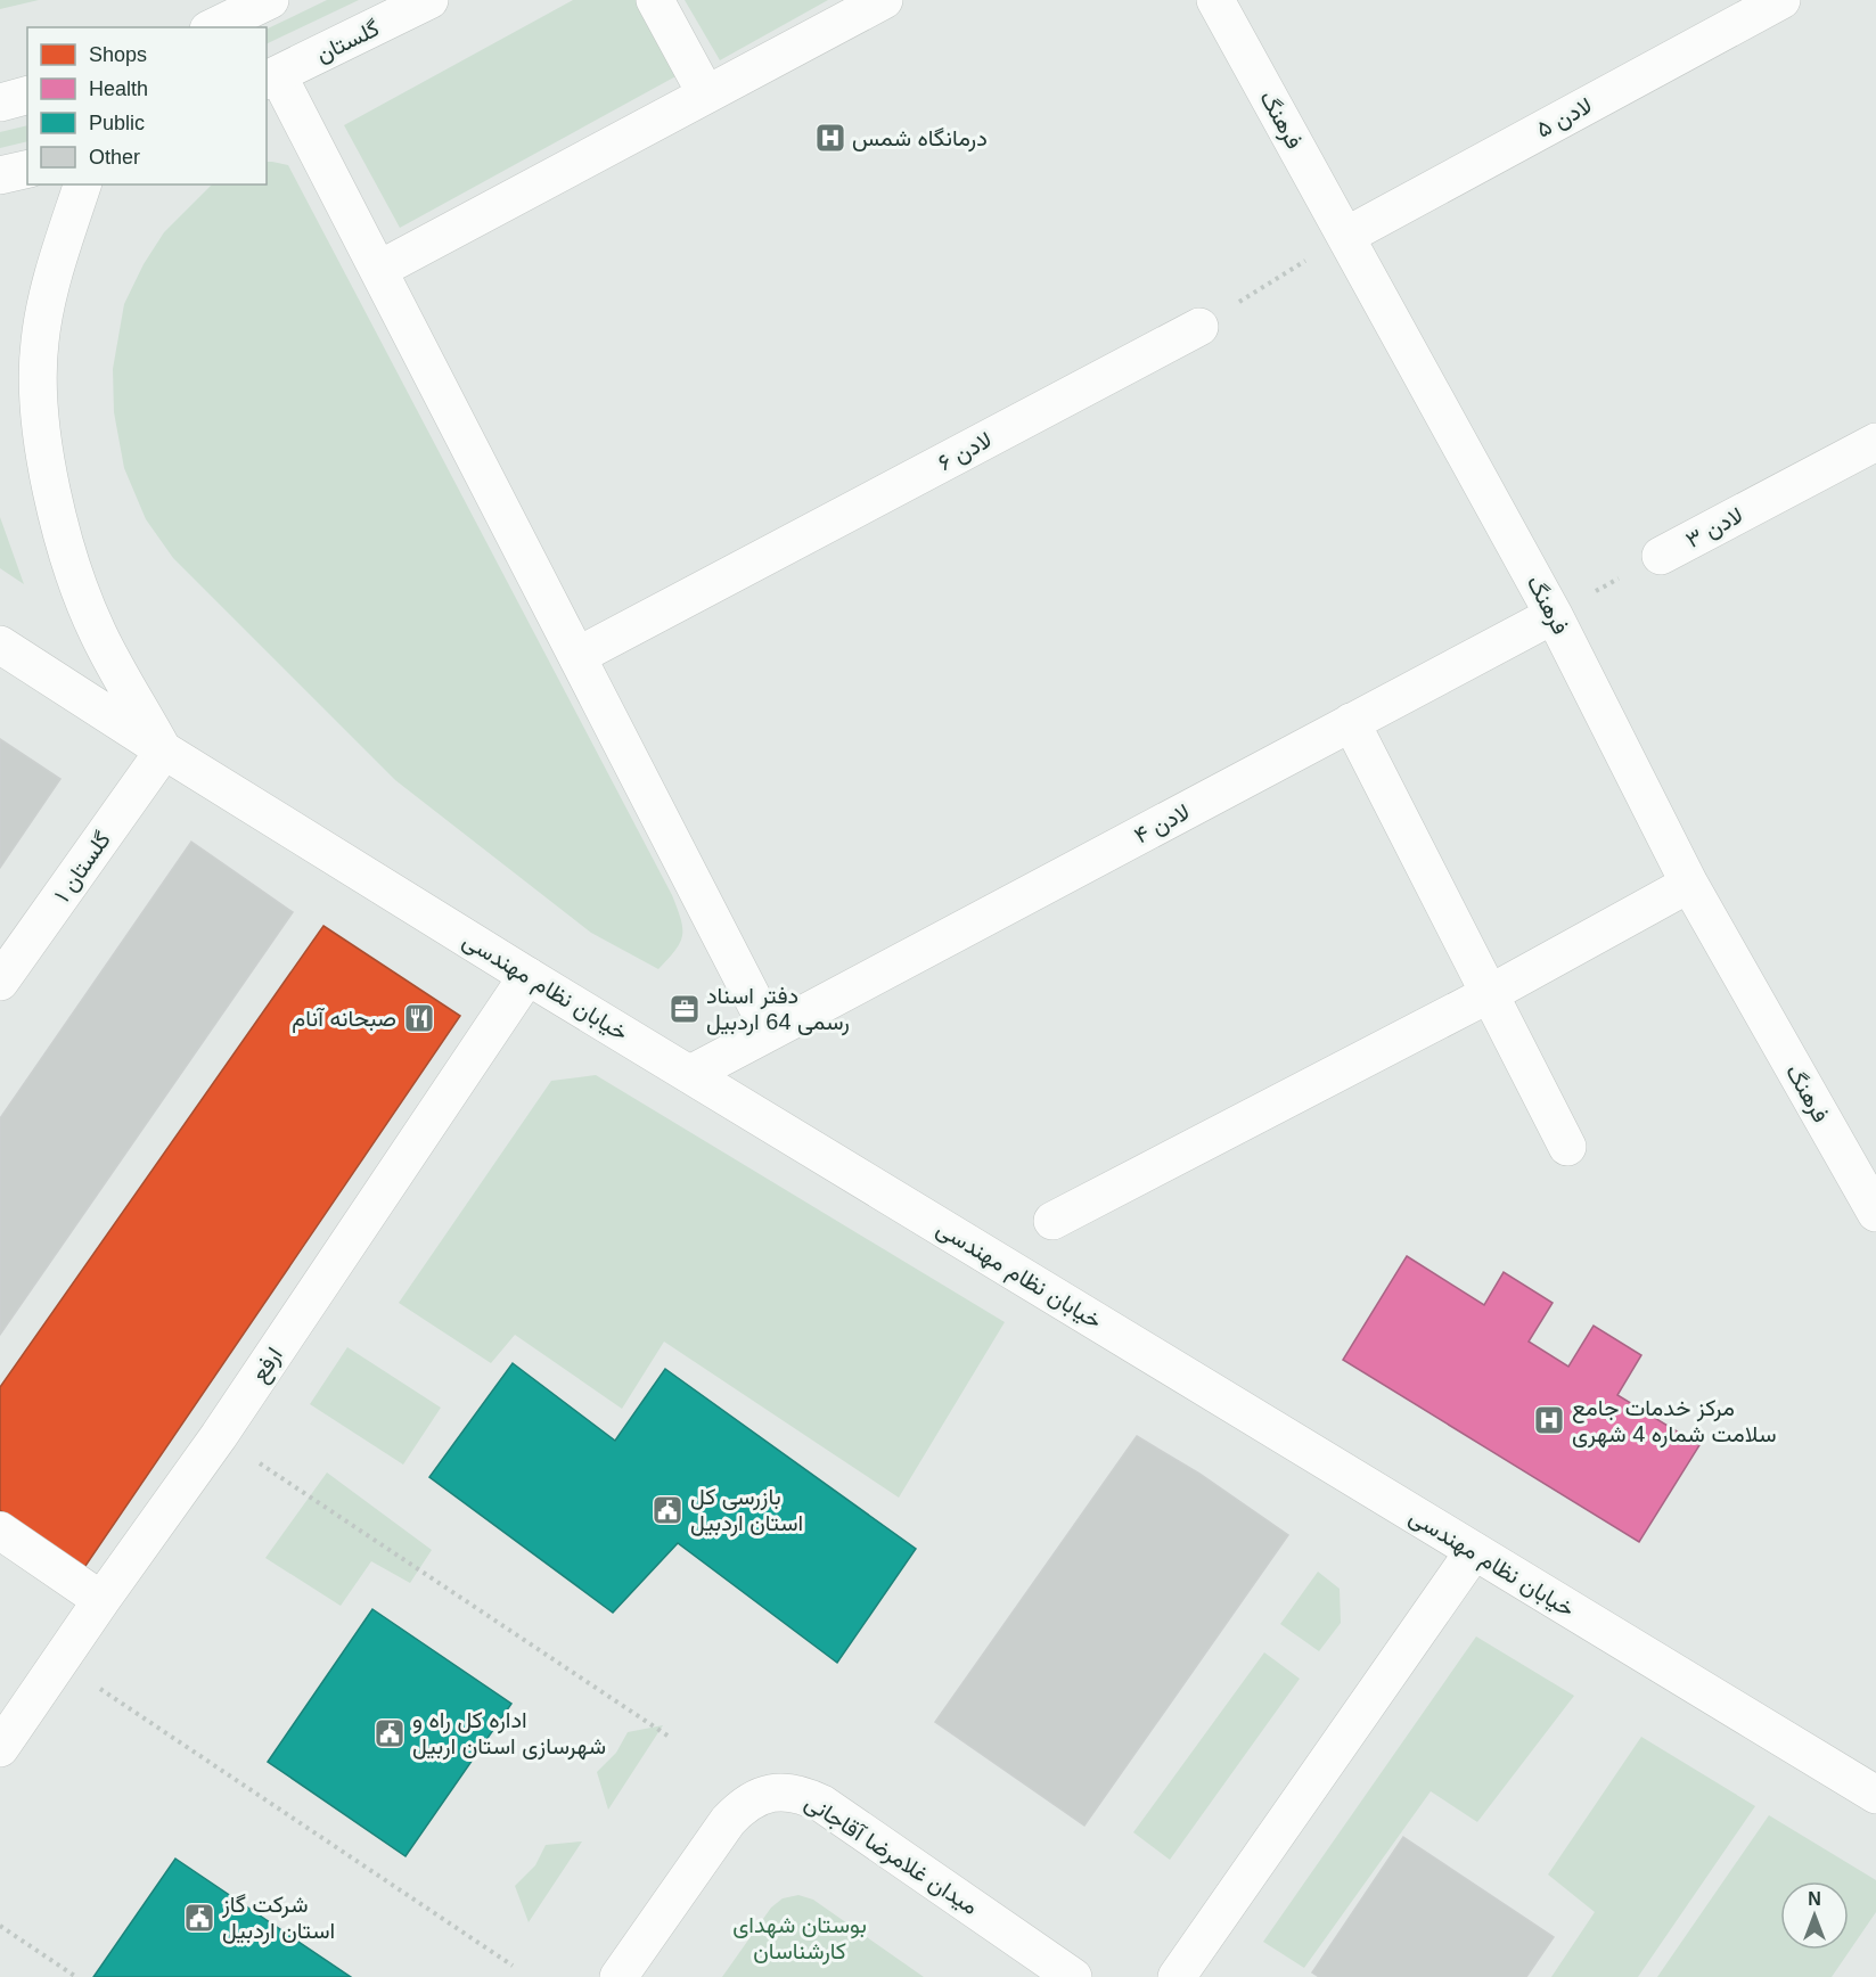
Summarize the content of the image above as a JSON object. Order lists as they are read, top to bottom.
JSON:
{
  "streets": {
    "street": [
      "گلستان",
      "لادن ۵",
      "فرهنگ",
      "لادن ۶",
      "لادن ۳",
      "لادن ۴",
      "گلستان ۱",
      "خیابان نظام مهندسی",
      "ارفع",
      "میدان غلامرضا آقاجانی"
    ]
  },
  "crossings": [
    ["لادن ۵", "فرهنگ"],
    ["فرهنگ", "لادن ۳"],
    ["فرهنگ", "لادن ۴"],
    ["لادن ۳", "لادن ۴"],
    ["لادن ۴", "خیابان نظام مهندسی"],
    ["گلستان ۱", "خیابان نظام مهندسی"],
    ["خیابان نظام مهندسی", "ارفع"]
  ],
  "parks": ["بوستان شهدای کارشناسان"],
  "places": {
    "hospital": ["درمانگاه شمس", "مرکز خدمات جامع سلامت شماره 4 شهری"],
    "office": ["دفتر اسناد رسمی 64 اردبیل"],
    "restaurant": ["صبحانه آنام"],
    "public building": ["بازرسی کل استان اردبیل", "اداره کل راه و شهرسازی استان اربیل", "شرکت گاز استان اردبیل"]
  },
  "legend": [
    "Shops",
    "Health",
    "Public",
    "Other"
  ],
  "north": "top"
}
